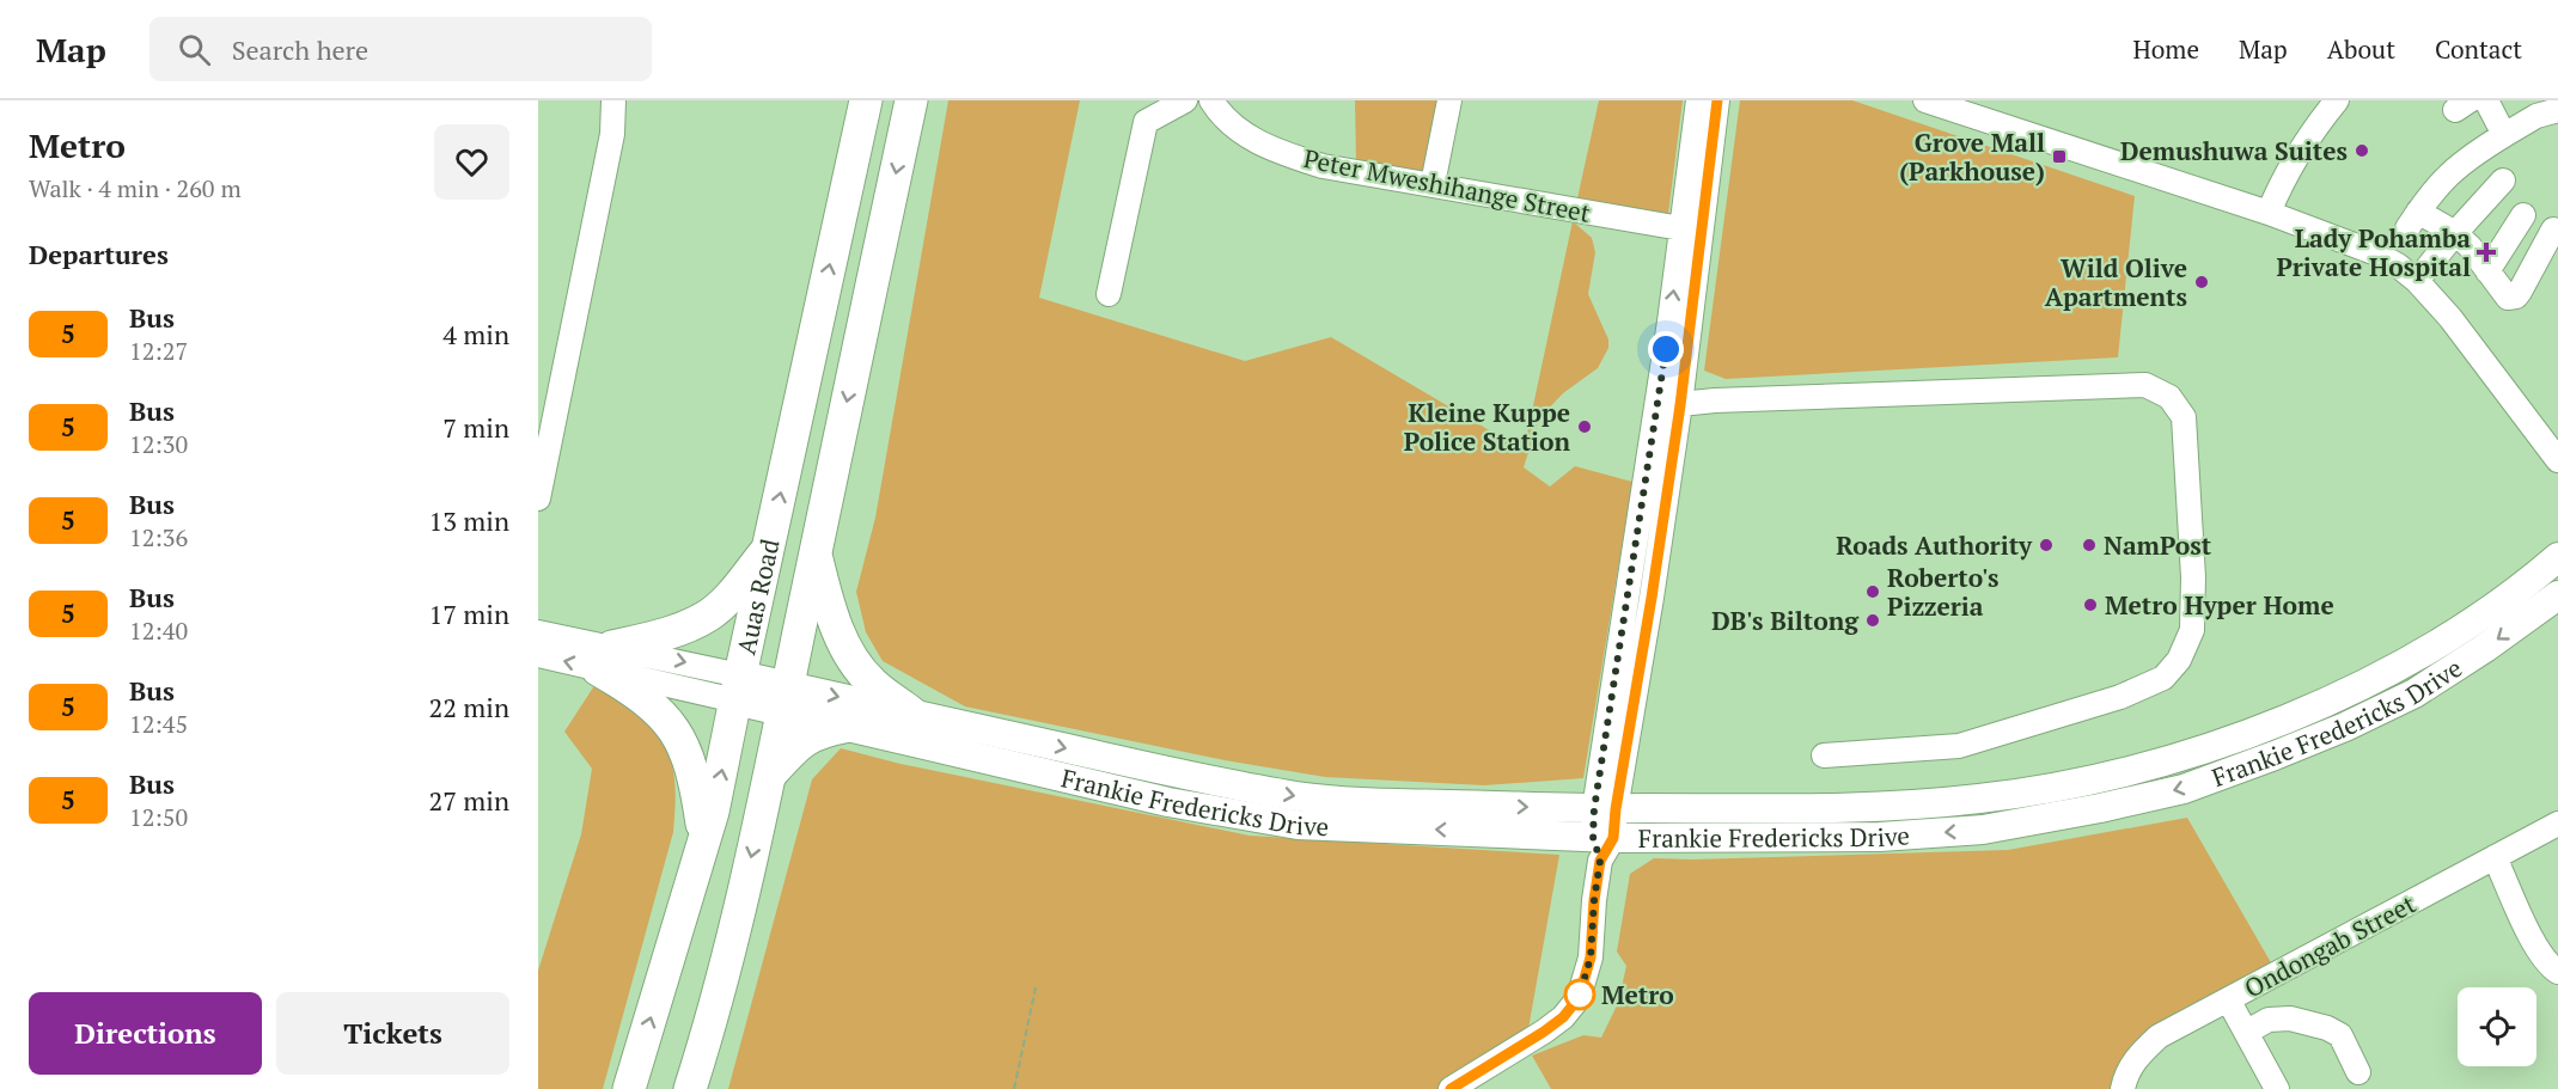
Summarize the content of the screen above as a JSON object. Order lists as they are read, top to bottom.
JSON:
{
  "streets": {
    "highway": ["Auas Road"],
    "main road": ["Frankie Fredericks Drive"],
    "street": ["Peter Mweshihange Street", "Ondongab Street"]
  },
  "crossings": [
    ["Auas Road", "Frankie Fredericks Drive"]
  ],
  "places": {
    "other": [
      "Demushuwa Suites",
      "Wild Olive Apartments",
      "Kleine Kuppe Police Station",
      "Roads Authority",
      "NamPost",
      "Roberto's Pizzeria",
      "Metro Hyper Home",
      "DB's Biltong",
      "Metro"
    ],
    "transit": ["Grove Mall (Parkhouse)"],
    "health": ["Lady Pohamba Private Hospital"]
  },
  "lines": ["bus line 5"],
  "page": {
    "header": "Map",
    "search": "Search here",
    "nav": [
      "Home",
      "Map",
      "About",
      "Contact"
    ],
    "heading": [
      ["Metro", "Walk · 4 min · 260 m"],
      "Departures"
    ],
    "list": [
      {
        "mark": "5",
        "name": "Bus",
        "note": "12:27",
        "value": "4 min"
      },
      {
        "mark": "5",
        "name": "Bus",
        "note": "12:30",
        "value": "7 min"
      },
      {
        "mark": "5",
        "name": "Bus",
        "note": "12:36",
        "value": "13 min"
      },
      {
        "mark": "5",
        "name": "Bus",
        "note": "12:40",
        "value": "17 min"
      },
      {
        "mark": "5",
        "name": "Bus",
        "note": "12:45",
        "value": "22 min"
      },
      {
        "mark": "5",
        "name": "Bus",
        "note": "12:50",
        "value": "27 min"
      }
    ],
    "buttons": ["Directions", "Tickets"]
  }
}
